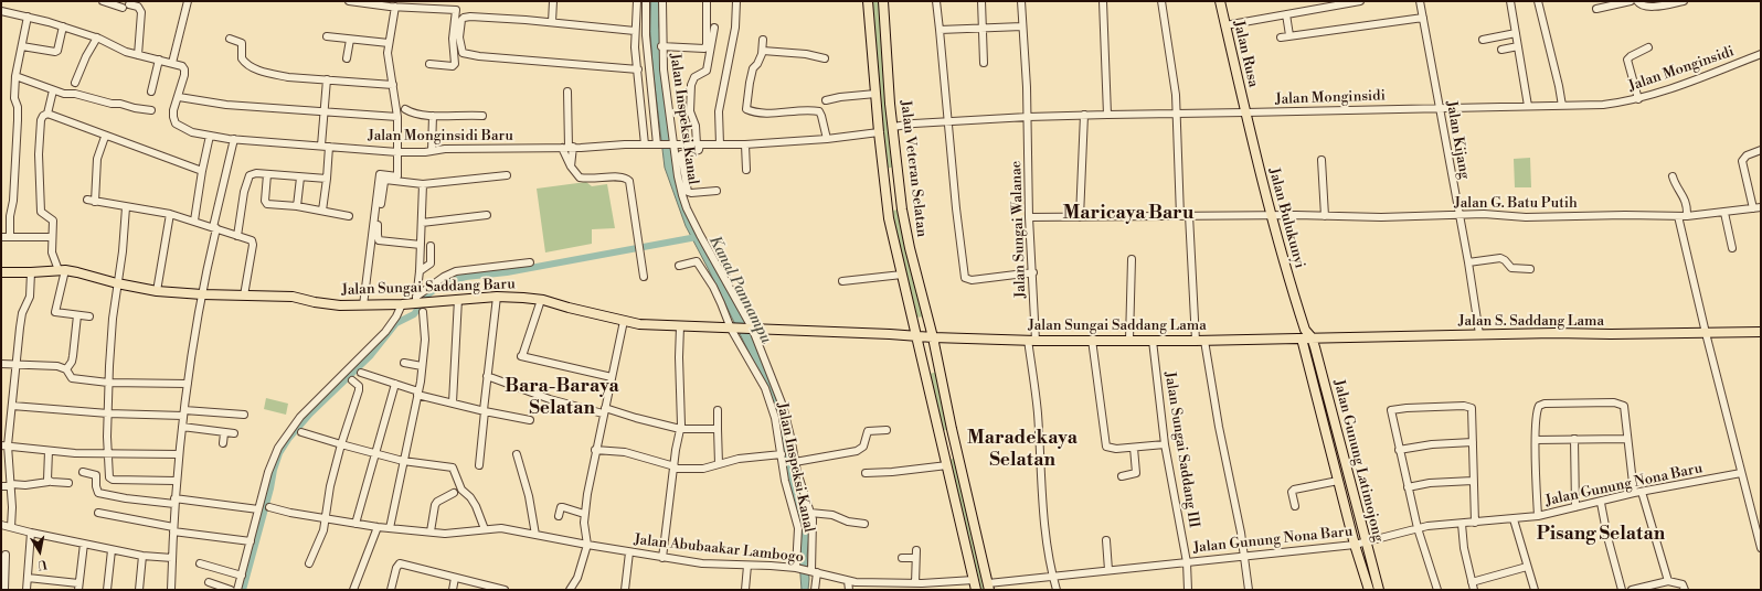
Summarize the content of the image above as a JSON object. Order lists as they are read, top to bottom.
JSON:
{
  "streets": {
    "main road": [
      "Jalan Rusa",
      "Jalan Veteran Selatan",
      "Jalan Bulukunyi",
      "Jalan Sungai Saddang Baru",
      "Jalan S. Saddang Lama",
      "Jalan Sungai Saddang Lama",
      "Jalan Gunung Latimojong"
    ],
    "street": [
      "Jalan Monginsidi",
      "Jalan Inspeksi Kanal",
      "Jalan Monginsidi Baru",
      "Jalan Kijang",
      "Jalan G. Batu Putih",
      "Jalan Sungai Walanae",
      "Jalan Sungai Saddang III",
      "Jalan Gunung Nona Baru",
      "Jalan Abubaakar Lambogo"
    ]
  },
  "crossings": [
    ["Jalan Rusa", "Jalan Monginsidi"],
    ["Jalan Rusa", "Jalan Bulukunyi"],
    ["Jalan Monginsidi", "Jalan Kijang"],
    ["Jalan Monginsidi", "Jalan Veteran Selatan"],
    ["Jalan Monginsidi", "Jalan Bulukunyi"],
    ["Jalan Monginsidi", "Jalan Sungai Walanae"],
    ["Jalan Inspeksi Kanal", "Jalan Monginsidi Baru"],
    ["Jalan Inspeksi Kanal", "Jalan Sungai Saddang Baru"],
    ["Jalan Inspeksi Kanal", "Jalan Abubaakar Lambogo"],
    ["Jalan Monginsidi Baru", "Jalan Veteran Selatan"],
    ["Jalan Kijang", "Jalan G. Batu Putih"],
    ["Jalan Kijang", "Jalan S. Saddang Lama"],
    ["Jalan Veteran Selatan", "Jalan Sungai Saddang Baru"],
    ["Jalan Veteran Selatan", "Jalan Sungai Saddang Lama"],
    ["Jalan Veteran Selatan", "Jalan Gunung Nona Baru"],
    ["Jalan Veteran Selatan", "Jalan Abubaakar Lambogo"],
    ["Jalan G. Batu Putih", "Jalan Bulukunyi"],
    ["Jalan G. Batu Putih", "Jalan Sungai Walanae"],
    ["Jalan Bulukunyi", "Jalan S. Saddang Lama"],
    ["Jalan Bulukunyi", "Jalan Sungai Saddang Lama"],
    ["Jalan Bulukunyi", "Jalan Gunung Nona Baru"],
    ["Jalan Sungai Walanae", "Jalan Sungai Saddang Lama"],
    ["Jalan Sungai Walanae", "Jalan Gunung Nona Baru"],
    ["Jalan Sungai Saddang Baru", "Jalan Sungai Saddang Lama"],
    ["Jalan S. Saddang Lama", "Jalan Sungai Saddang Lama"],
    ["Jalan S. Saddang Lama", "Jalan Gunung Latimojong"],
    ["Jalan Sungai Saddang Lama", "Jalan Sungai Saddang III"],
    ["Jalan Sungai Saddang III", "Jalan Gunung Nona Baru"],
    ["Jalan Gunung Latimojong", "Jalan Gunung Nona Baru"]
  ],
  "districts": [
    "Maricaya Baru",
    "Bara-Baraya Selatan",
    "Maradekaya Selatan",
    "Pisang Selatan"
  ],
  "water": ["Kanal Pannampu"],
  "north": "bottom"
}
